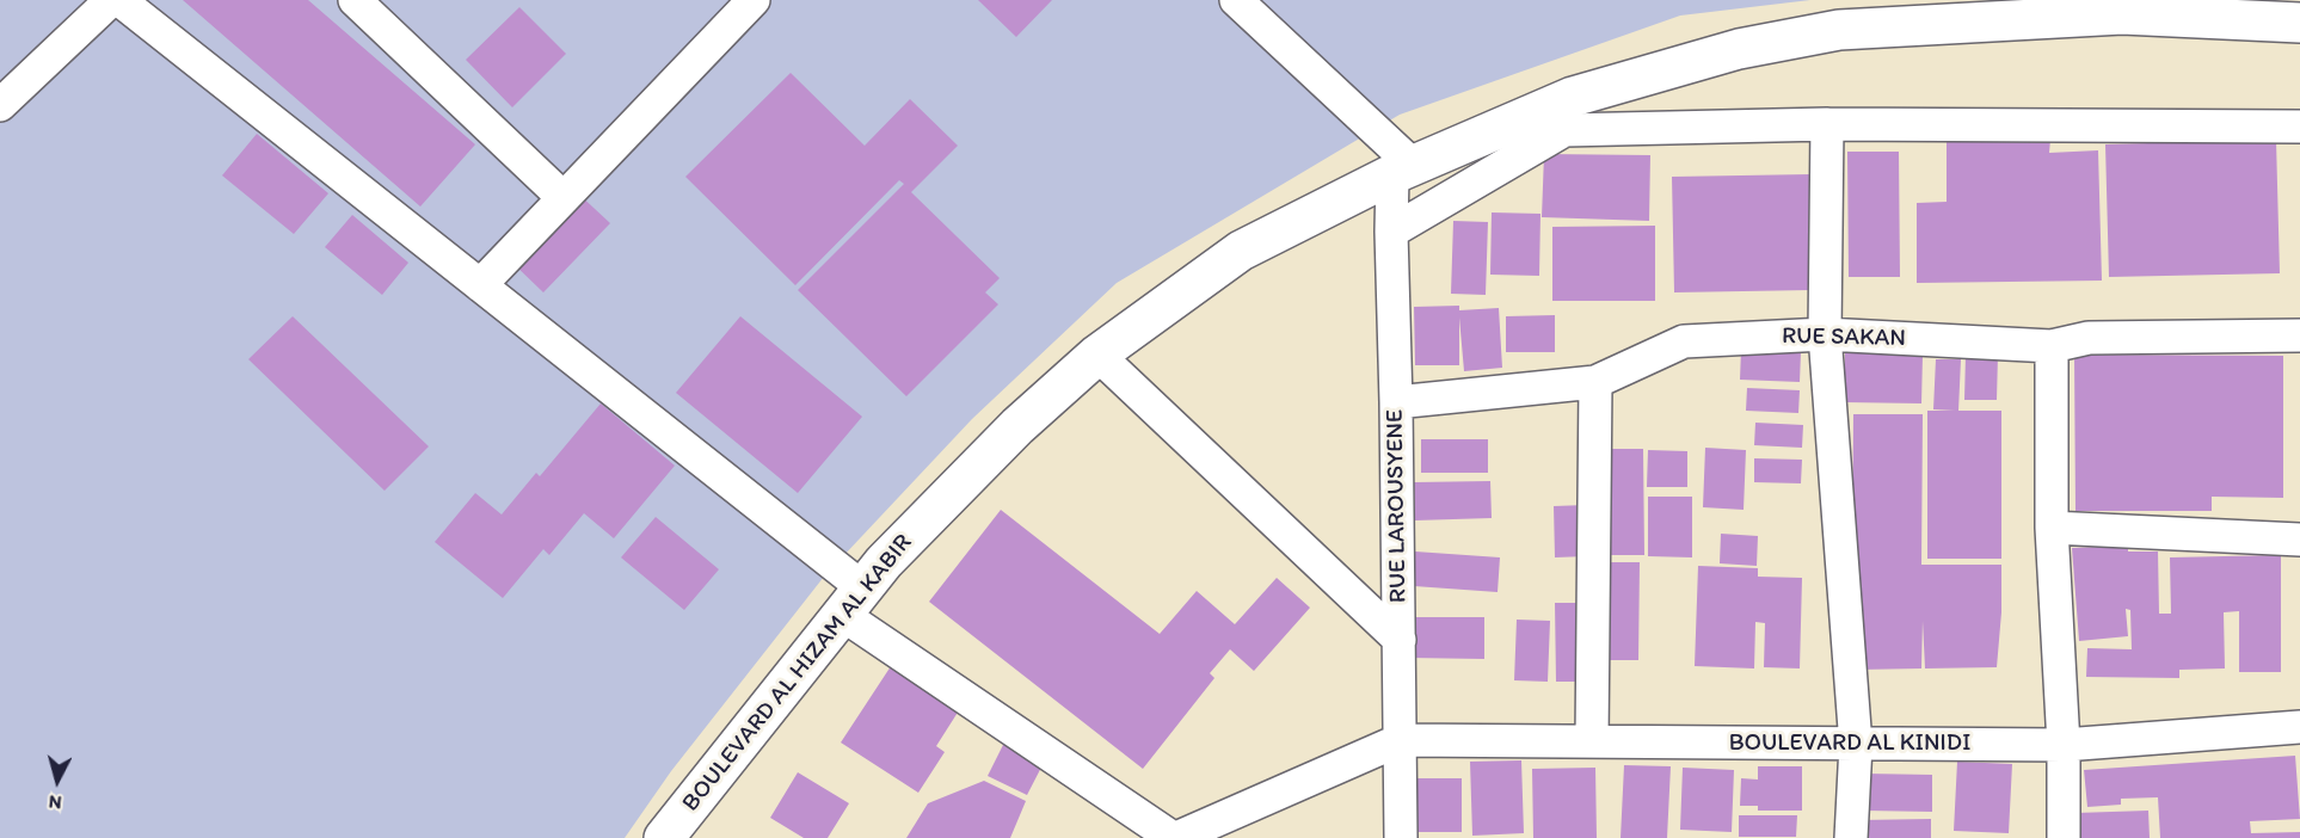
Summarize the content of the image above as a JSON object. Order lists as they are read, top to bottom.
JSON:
{
  "streets": {
    "main road": ["BOULEVARD AL HIZAM AL KABIR"],
    "street": ["RUE SAKAN", "RUE LAROUSYENE", "BOULEVARD AL KINIDI"]
  },
  "crossings": [
    ["RUE SAKAN", "RUE LAROUSYENE"],
    ["RUE LAROUSYENE", "BOULEVARD AL HIZAM AL KABIR"],
    ["RUE LAROUSYENE", "BOULEVARD AL KINIDI"]
  ],
  "north": "bottom"
}
